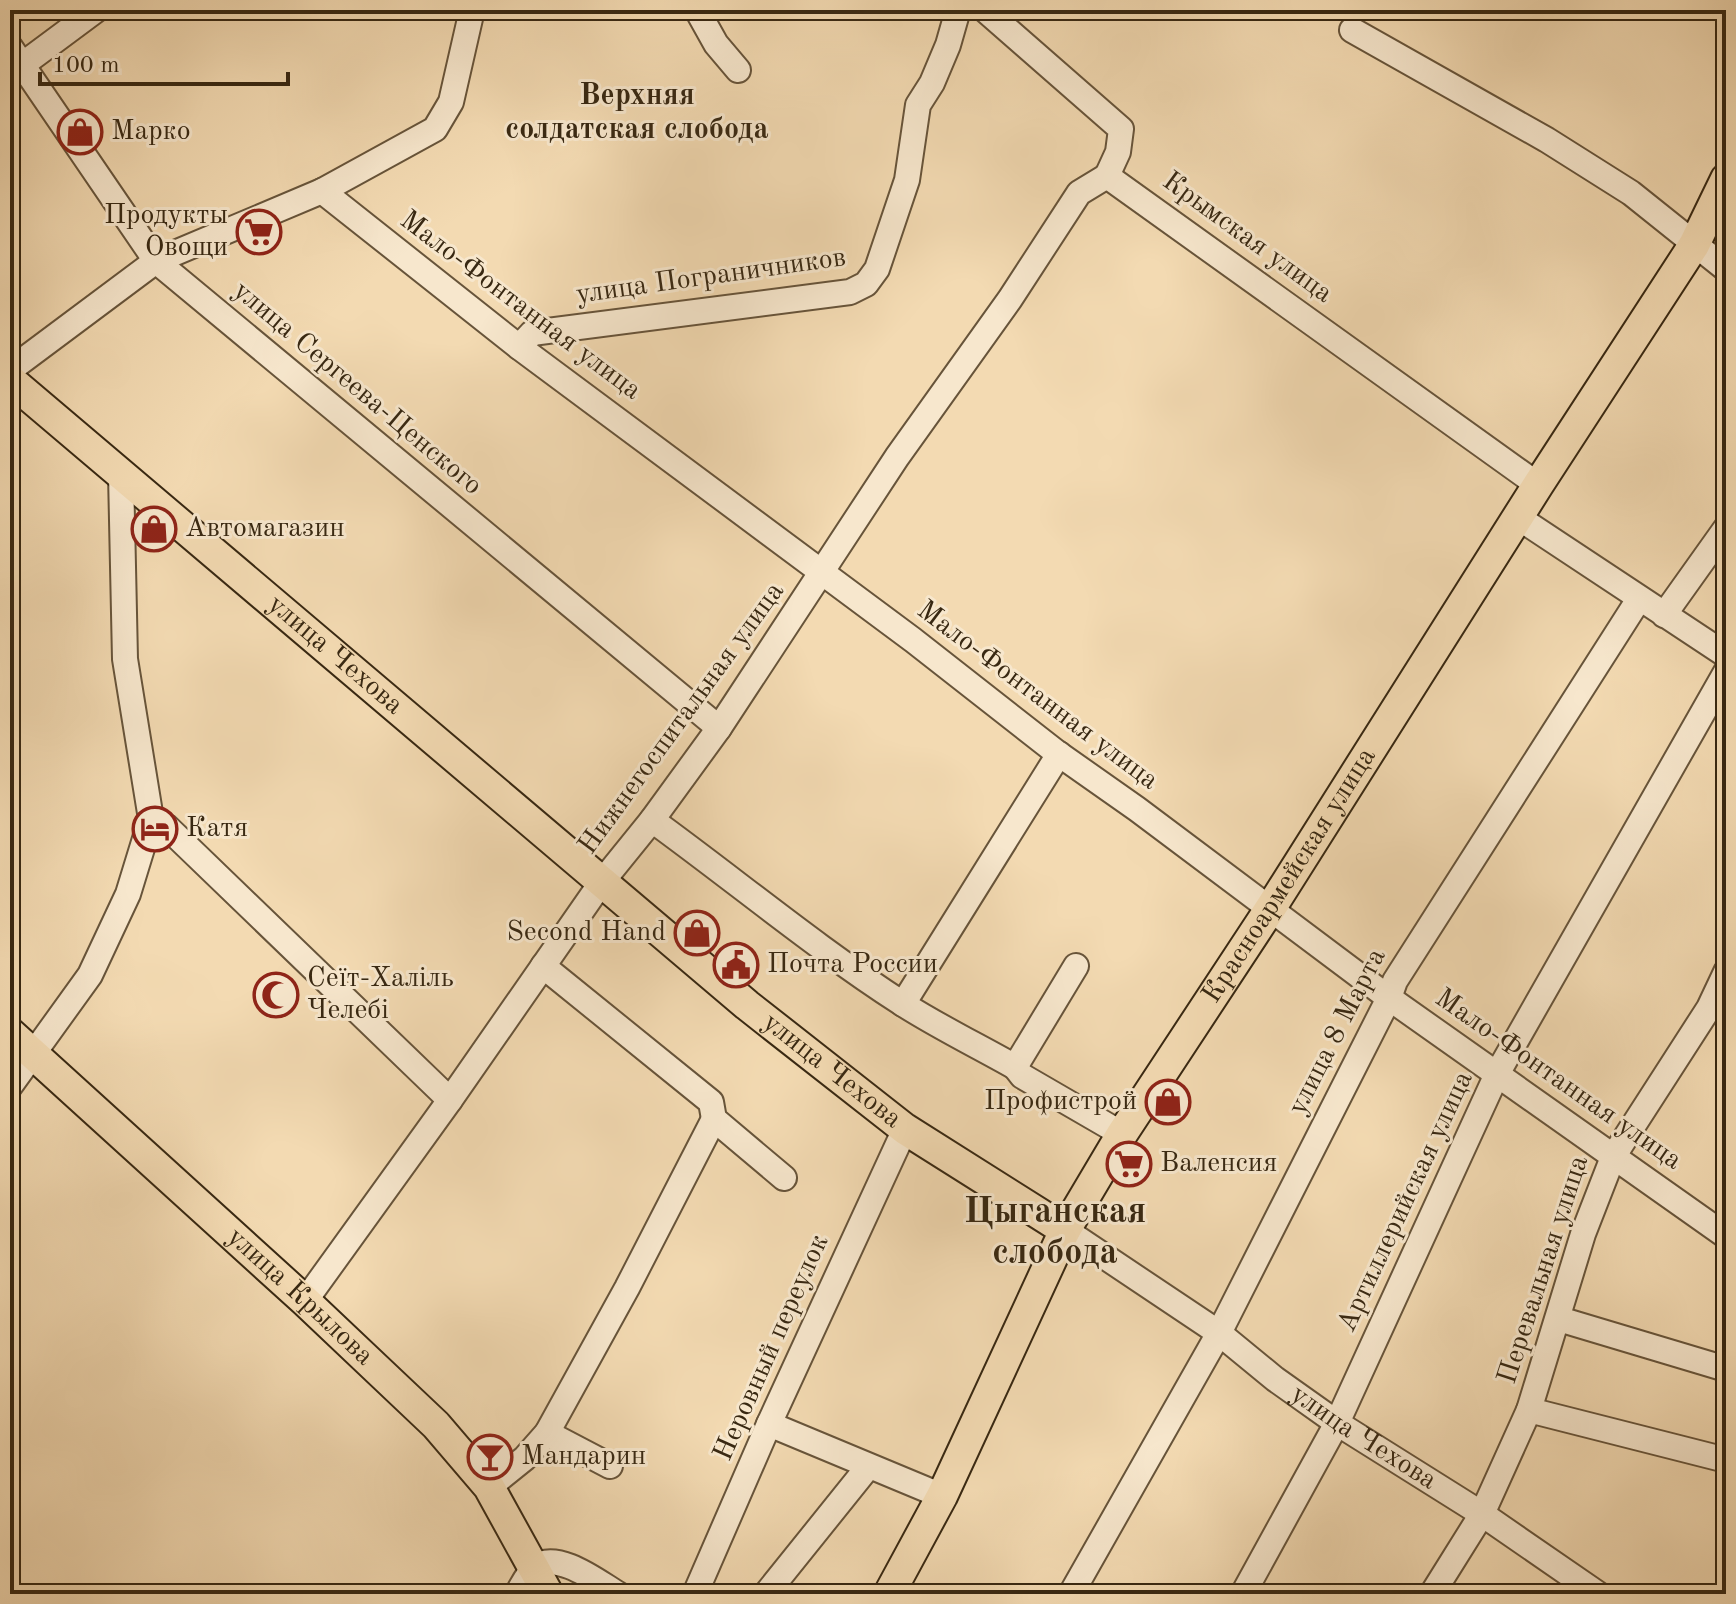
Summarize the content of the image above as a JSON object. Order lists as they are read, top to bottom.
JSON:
{
  "streets": {
    "main road": ["улица Чехова", "Красноармейская улица", "улица Крылова"],
    "street": [
      "Крымская улица",
      "улица Пограничников",
      "Мало-Фонтанная улица",
      "улица Сергеева-Ценского",
      "Нижнегоспитальная улица",
      "улица 8 Марта",
      "Артиллерийская улица",
      "Перевальная улица",
      "Неровный переулок"
    ]
  },
  "crossings": [
    ["Крымская улица", "Нижнегоспитальная улица"],
    ["Крымская улица", "Красноармейская улица"],
    ["улица Пограничников", "Мало-Фонтанная улица"],
    ["Мало-Фонтанная улица", "Нижнегоспитальная улица"],
    ["Мало-Фонтанная улица", "Красноармейская улица"],
    ["Мало-Фонтанная улица", "улица 8 Марта"],
    ["Мало-Фонтанная улица", "Артиллерийская улица"],
    ["Мало-Фонтанная улица", "Перевальная улица"],
    ["улица Сергеева-Ценского", "Нижнегоспитальная улица"],
    ["улица Чехова", "Нижнегоспитальная улица"],
    ["улица Чехова", "Красноармейская улица"],
    ["улица Чехова", "улица 8 Марта"],
    ["улица Чехова", "Артиллерийская улица"],
    ["улица Чехова", "Перевальная улица"],
    ["улица Чехова", "Неровный переулок"],
    ["Нижнегоспитальная улица", "улица Крылова"]
  ],
  "districts": ["Верхняя солдатская слобода", "Цыганская слобода"],
  "places": {
    "shop": [
      "Марко",
      "Автомагазин",
      "Second Hand",
      "Профистрой"
    ],
    "supermarket": ["Продукты Овощи", "Валенсия"],
    "hotel": ["Катя"],
    "public building": ["Почта России"],
    "mosque": ["Сеїт-Халіль Челебі"],
    "bar": ["Мандарин"]
  },
  "scale_bar": "100 m"
}
